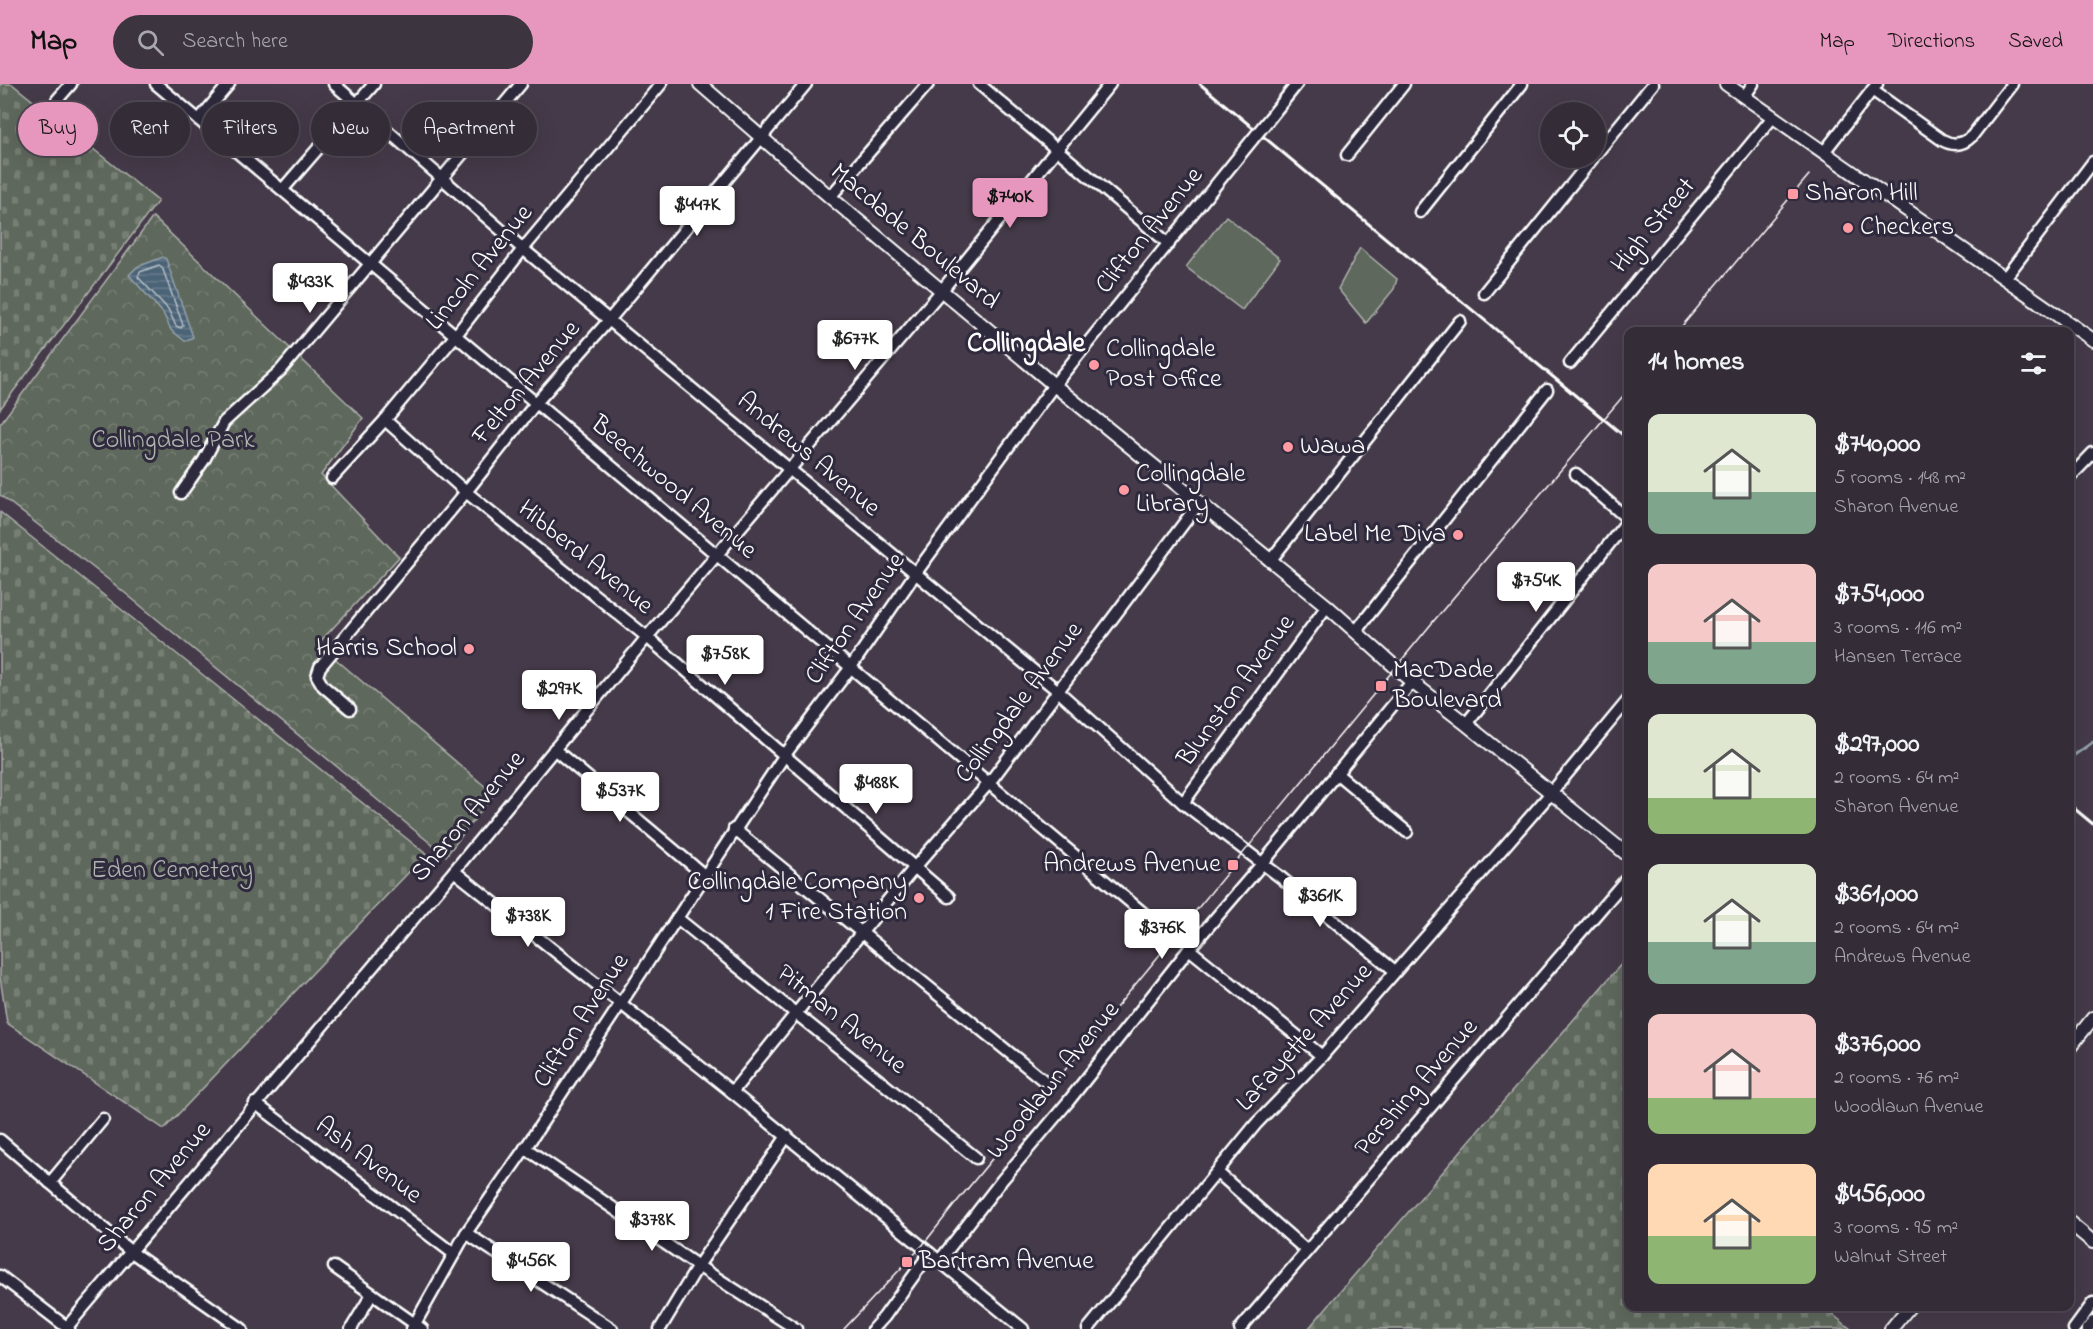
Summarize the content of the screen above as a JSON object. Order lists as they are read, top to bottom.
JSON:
{
  "streets": {
    "main road": ["Macdade Boulevard"],
    "street": [
      "High Street",
      "Clifton Avenue",
      "Lincoln Avenue",
      "Felton Avenue",
      "Andrews Avenue",
      "Beechwood Avenue",
      "Hibberd Avenue",
      "Blunston Avenue",
      "Collingdale Avenue",
      "Sharon Avenue",
      "Pitman Avenue",
      "Lafayette Avenue",
      "Woodlawn Avenue",
      "Pershing Avenue",
      "Ash Avenue"
    ]
  },
  "crossings": [
    ["Clifton Avenue", "Macdade Boulevard"],
    ["Clifton Avenue", "Andrews Avenue"],
    ["Clifton Avenue", "Beechwood Avenue"],
    ["Clifton Avenue", "Hibberd Avenue"],
    ["Clifton Avenue", "Pitman Avenue"],
    ["Clifton Avenue", "Ash Avenue"],
    ["Macdade Boulevard", "Felton Avenue"],
    ["Macdade Boulevard", "Blunston Avenue"],
    ["Macdade Boulevard", "Collingdale Avenue"],
    ["Macdade Boulevard", "Sharon Avenue"],
    ["Macdade Boulevard", "Lafayette Avenue"],
    ["Macdade Boulevard", "Woodlawn Avenue"],
    ["Lincoln Avenue", "Andrews Avenue"],
    ["Lincoln Avenue", "Beechwood Avenue"],
    ["Lincoln Avenue", "Hibberd Avenue"],
    ["Felton Avenue", "Andrews Avenue"],
    ["Felton Avenue", "Beechwood Avenue"],
    ["Felton Avenue", "Hibberd Avenue"],
    ["Andrews Avenue", "Blunston Avenue"],
    ["Andrews Avenue", "Collingdale Avenue"],
    ["Andrews Avenue", "Sharon Avenue"],
    ["Andrews Avenue", "Lafayette Avenue"],
    ["Andrews Avenue", "Woodlawn Avenue"],
    ["Beechwood Avenue", "Collingdale Avenue"],
    ["Beechwood Avenue", "Sharon Avenue"],
    ["Hibberd Avenue", "Collingdale Avenue"],
    ["Hibberd Avenue", "Sharon Avenue"],
    ["Collingdale Avenue", "Pitman Avenue"],
    ["Sharon Avenue", "Ash Avenue"]
  ],
  "districts": ["Collingdale"],
  "parks": ["Collingdale Park", "Eden Cemetery"],
  "places": {
    "transit": [
      "Sharon Hill",
      "MacDade Boulevard",
      "Andrews Avenue",
      "Bartram Avenue"
    ],
    "other": [
      "Checkers",
      "Collingdale Post Office",
      "Wawa",
      "Collingdale Library",
      "Label Me Diva",
      "Harris School",
      "Collingdale Company 1 Fire Station"
    ]
  },
  "page": {
    "header": "Map",
    "search": "Search here",
    "nav": ["Map", "Directions", "Saved"],
    "chip": [
      "Buy",
      "Rent",
      "Filters",
      "New",
      "Apartment"
    ],
    "price": [
      "$740K",
      "$447K",
      "$433K",
      "$677K",
      "$754K",
      "$758K",
      "$297K",
      "$488K",
      "$537K",
      "$361K",
      "$738K",
      "$376K",
      "$378K",
      "$456K"
    ],
    "heading": "14 homes",
    "list": [
      {
        "name": "$740,000",
        "note": "5 rooms · 148 m² · Sharon Avenue"
      },
      {
        "name": "$754,000",
        "note": "3 rooms · 116 m² · Hansen Terrace"
      },
      {
        "name": "$297,000",
        "note": "2 rooms · 64 m² · Sharon Avenue"
      },
      {
        "name": "$361,000",
        "note": "2 rooms · 64 m² · Andrews Avenue"
      },
      {
        "name": "$376,000",
        "note": "2 rooms · 76 m² · Woodlawn Avenue"
      },
      {
        "name": "$456,000",
        "note": "3 rooms · 95 m² · Walnut Street"
      }
    ]
  }
}
